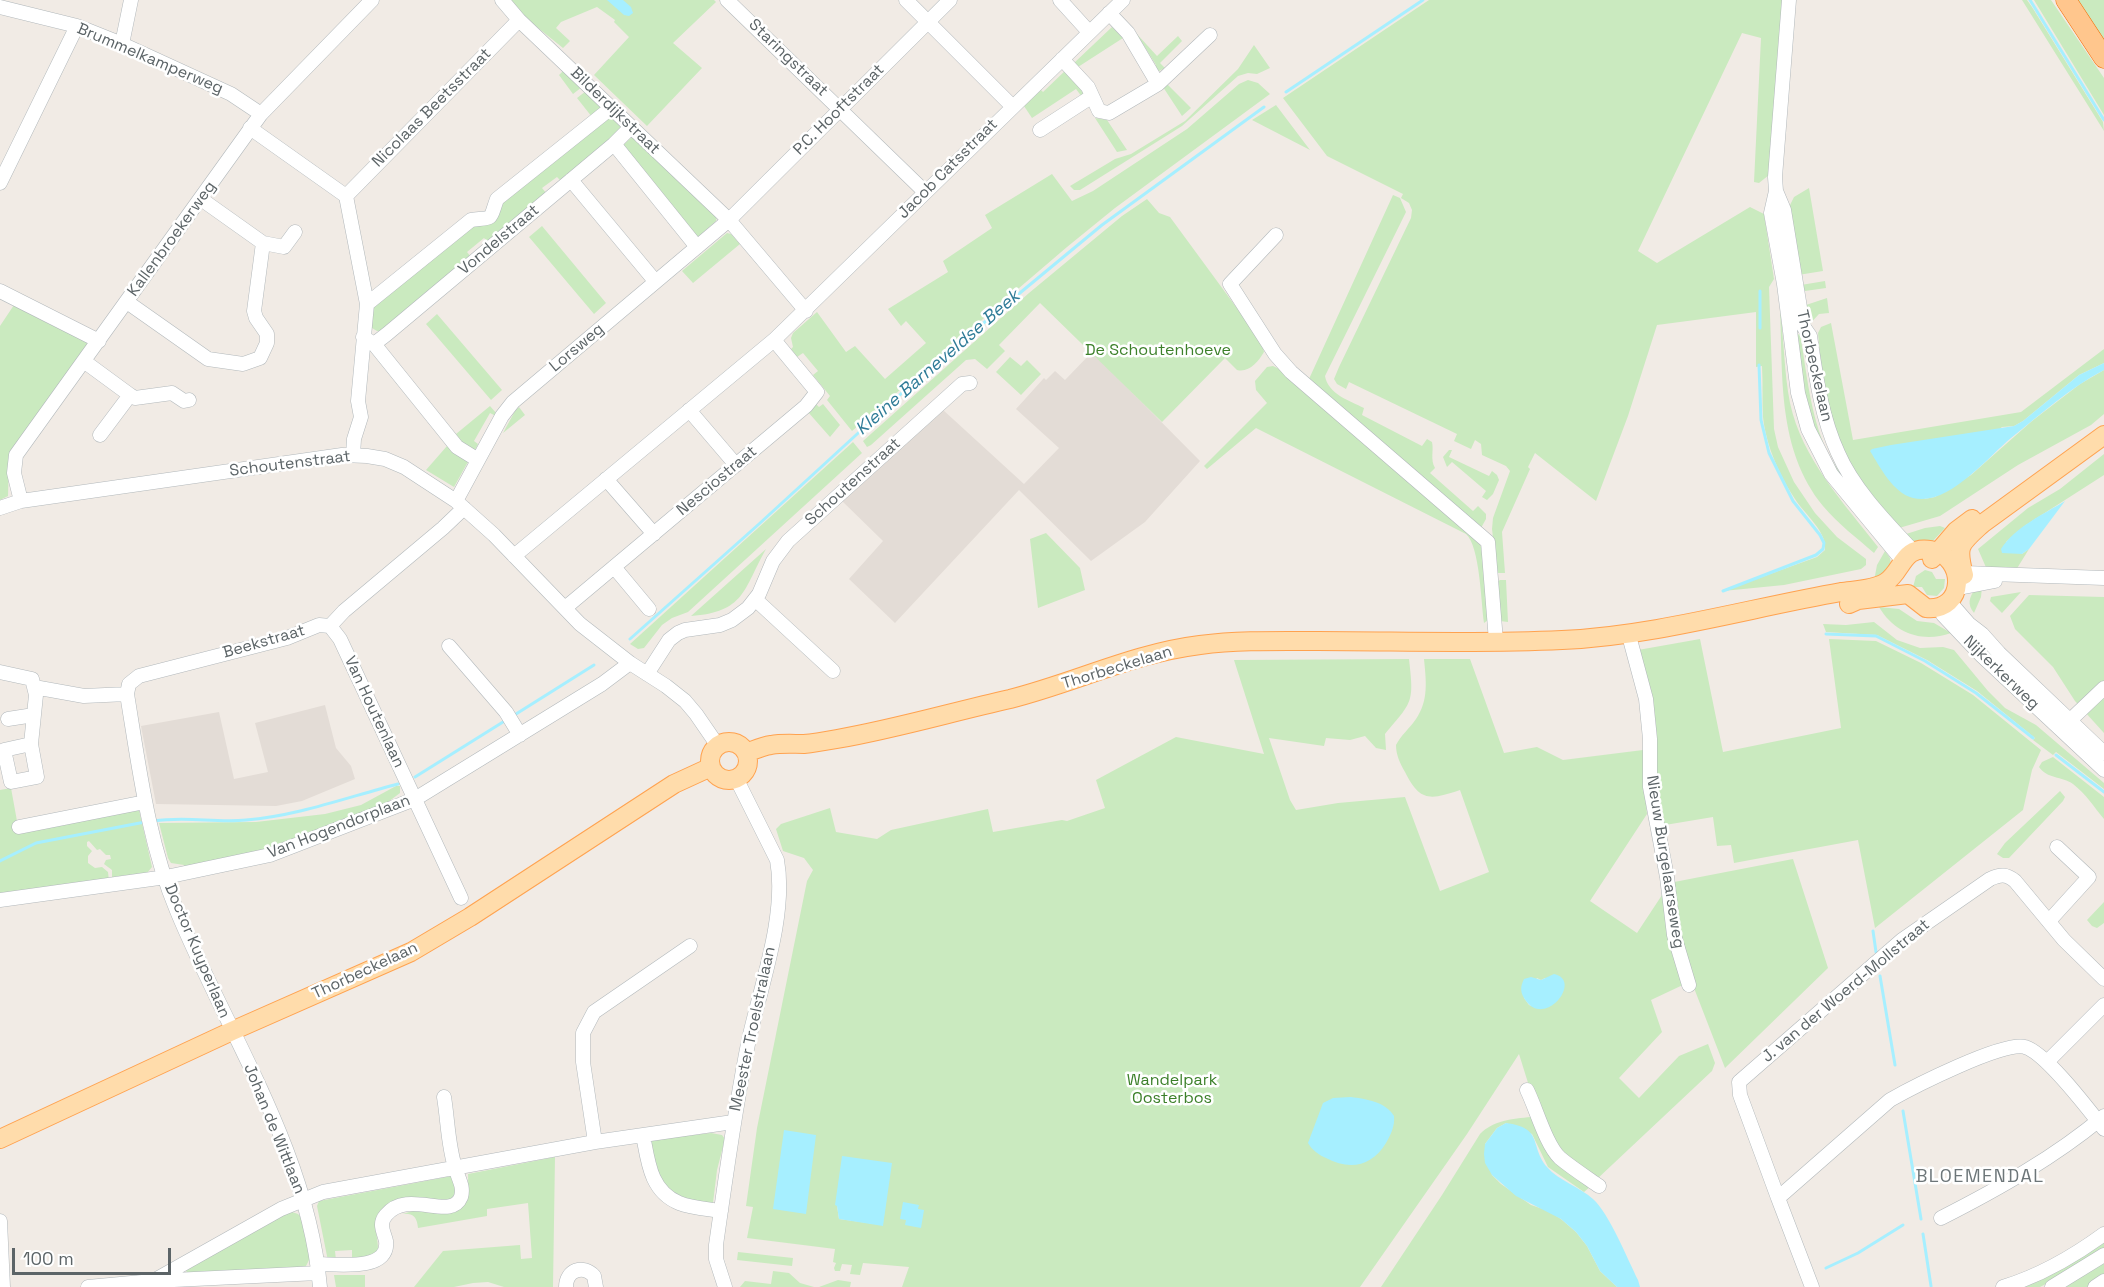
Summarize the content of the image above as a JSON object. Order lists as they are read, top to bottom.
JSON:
{
  "streets": {
    "main road": ["Thorbeckelaan"],
    "street": [
      "Staringstraat",
      "Brummelkamperweg",
      "Nicolaas Beetsstraat",
      "P.C. Hooftstraat",
      "Bilderdijkstraat",
      "Jacob Catsstraat",
      "Kallenbroekerweg",
      "Vondelstraat",
      "Lorsweg",
      "Schoutenstraat",
      "Nesciostraat",
      "Beekstraat",
      "Nijkerkerweg",
      "Van Houtenlaan",
      "Van Hogendorplaan",
      "Nieuw Burgelaarseweg",
      "Doctor Kuyperlaan",
      "J. van der Woerd-Mollstraat",
      "Meester Troelstralaan",
      "Johan de Wittlaan"
    ]
  },
  "crossings": [
    ["Staringstraat", "P.C. Hooftstraat"],
    ["Staringstraat", "Jacob Catsstraat"],
    ["Brummelkamperweg", "Kallenbroekerweg"],
    ["Nicolaas Beetsstraat", "Bilderdijkstraat"],
    ["P.C. Hooftstraat", "Bilderdijkstraat"],
    ["P.C. Hooftstraat", "Lorsweg"],
    ["Bilderdijkstraat", "Jacob Catsstraat"],
    ["Bilderdijkstraat", "Vondelstraat"],
    ["Bilderdijkstraat", "Lorsweg"],
    ["Jacob Catsstraat", "Schoutenstraat"],
    ["Jacob Catsstraat", "Nesciostraat"],
    ["Kallenbroekerweg", "Schoutenstraat"],
    ["Lorsweg", "Schoutenstraat"],
    ["Thorbeckelaan", "Schoutenstraat"],
    ["Thorbeckelaan", "Nijkerkerweg"],
    ["Thorbeckelaan", "Nieuw Burgelaarseweg"],
    ["Thorbeckelaan", "Doctor Kuyperlaan"],
    ["Thorbeckelaan", "Meester Troelstralaan"],
    ["Thorbeckelaan", "Johan de Wittlaan"],
    ["Schoutenstraat", "Nesciostraat"],
    ["Schoutenstraat", "Van Hogendorplaan"],
    ["Schoutenstraat", "Meester Troelstralaan"],
    ["Beekstraat", "Van Houtenlaan"],
    ["Beekstraat", "Doctor Kuyperlaan"],
    ["Van Houtenlaan", "Van Hogendorplaan"],
    ["Van Hogendorplaan", "Doctor Kuyperlaan"],
    ["Doctor Kuyperlaan", "Johan de Wittlaan"]
  ],
  "districts": ["BLOEMENDAL"],
  "water": ["Kleine Barneveldse Beek"],
  "parks": ["De Schoutenhoeve", "Wandelpark Oosterbos"],
  "scale_bar": "100 m"
}
